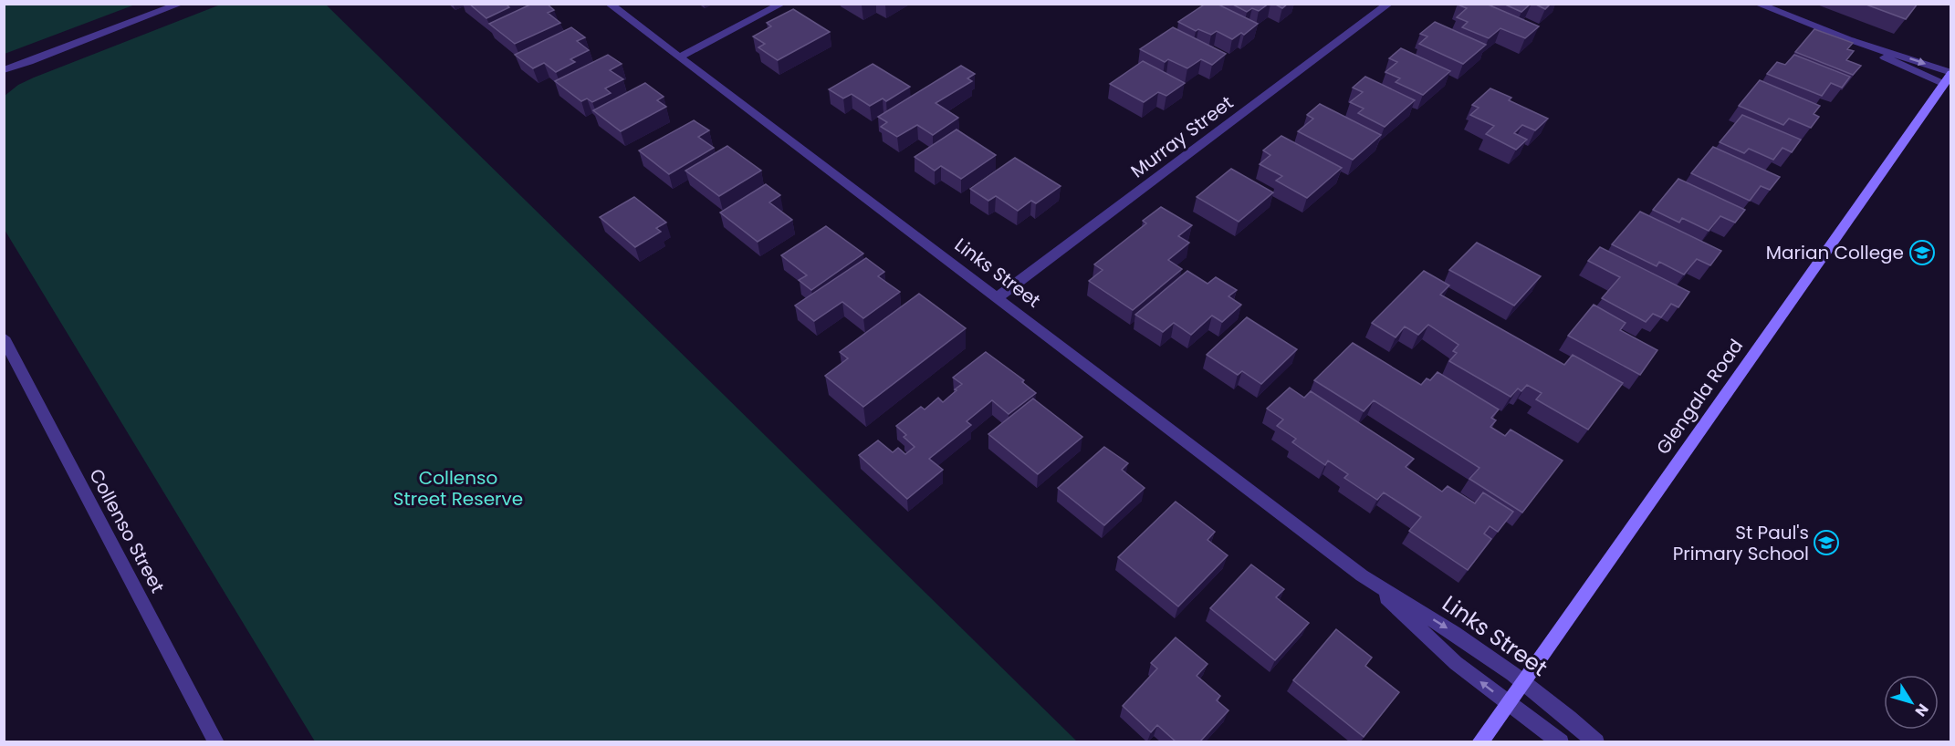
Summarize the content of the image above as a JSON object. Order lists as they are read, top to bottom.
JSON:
{
  "streets": {
    "street": [
      "Murray Street",
      "Links Street",
      "Glengala Road",
      "Collenso Street"
    ]
  },
  "crossings": [
    ["Murray Street", "Links Street"],
    ["Links Street", "Glengala Road"]
  ],
  "parks": ["Collenso Street Reserve"],
  "places": {
    "school or university": ["Marian College", "St Paul's Primary School"]
  },
  "north": "bottom right"
}
